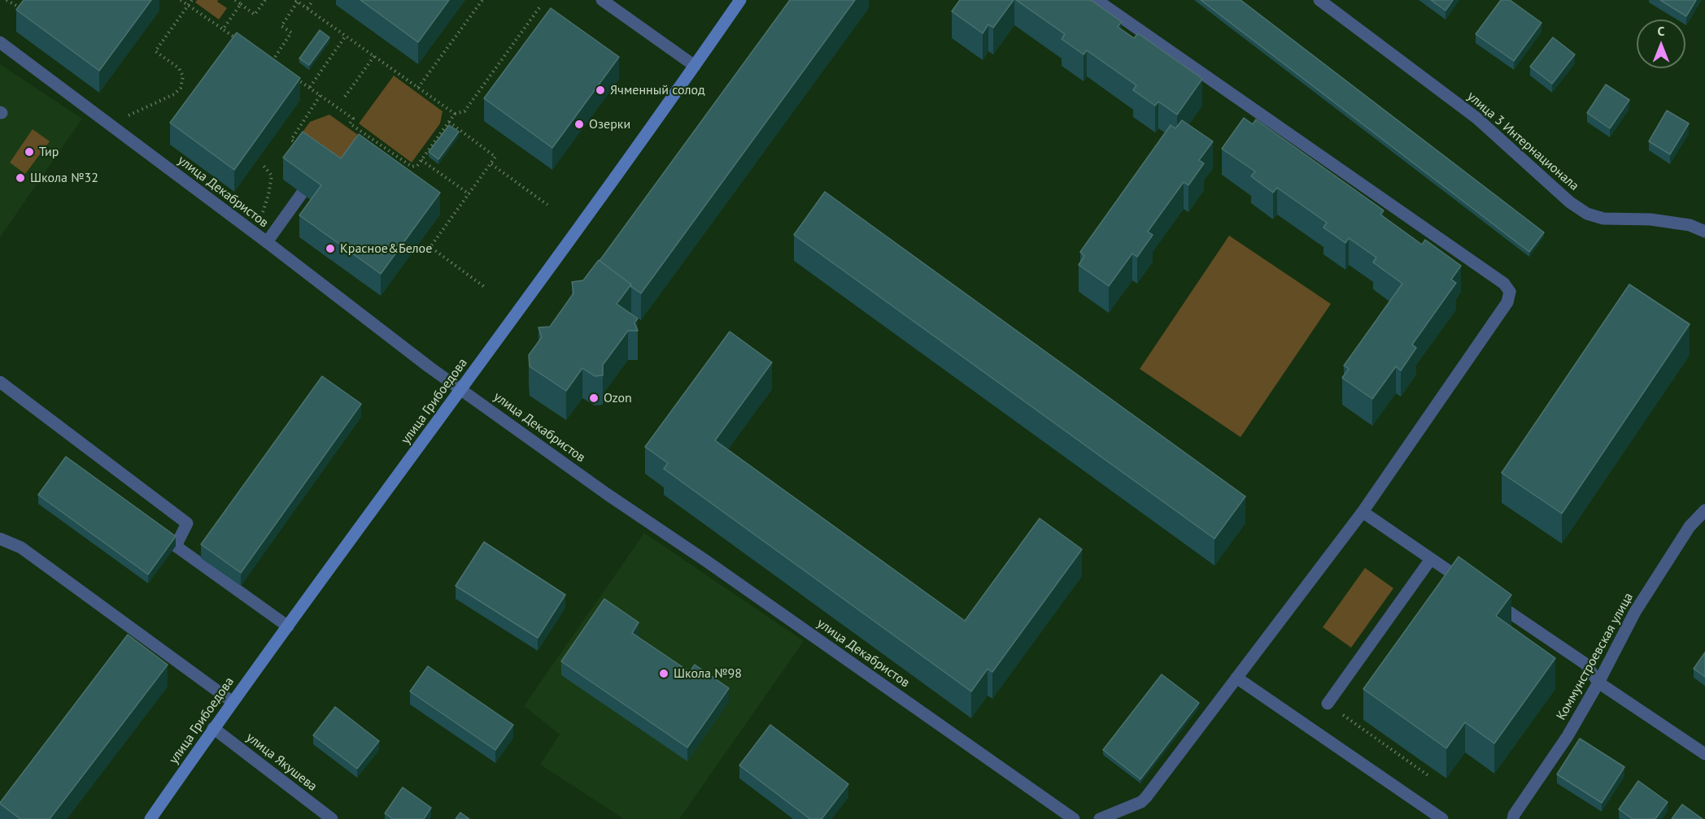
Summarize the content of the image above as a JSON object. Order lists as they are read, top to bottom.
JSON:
{
  "streets": {
    "street": [
      "улица 3 Интернационала",
      "улица Декабристов",
      "улица Грибоедова",
      "Коммунстроевская улица",
      "улица Якушева"
    ]
  },
  "crossings": [
    ["улица Декабристов", "улица Грибоедова"],
    ["улица Грибоедова", "улица Якушева"]
  ],
  "places": [
    "Ячменный солод",
    "Озерки",
    "Тир",
    "Школа №32",
    "Красное&Белое",
    "Ozon",
    "Школа №98"
  ],
  "north": "top"
}
